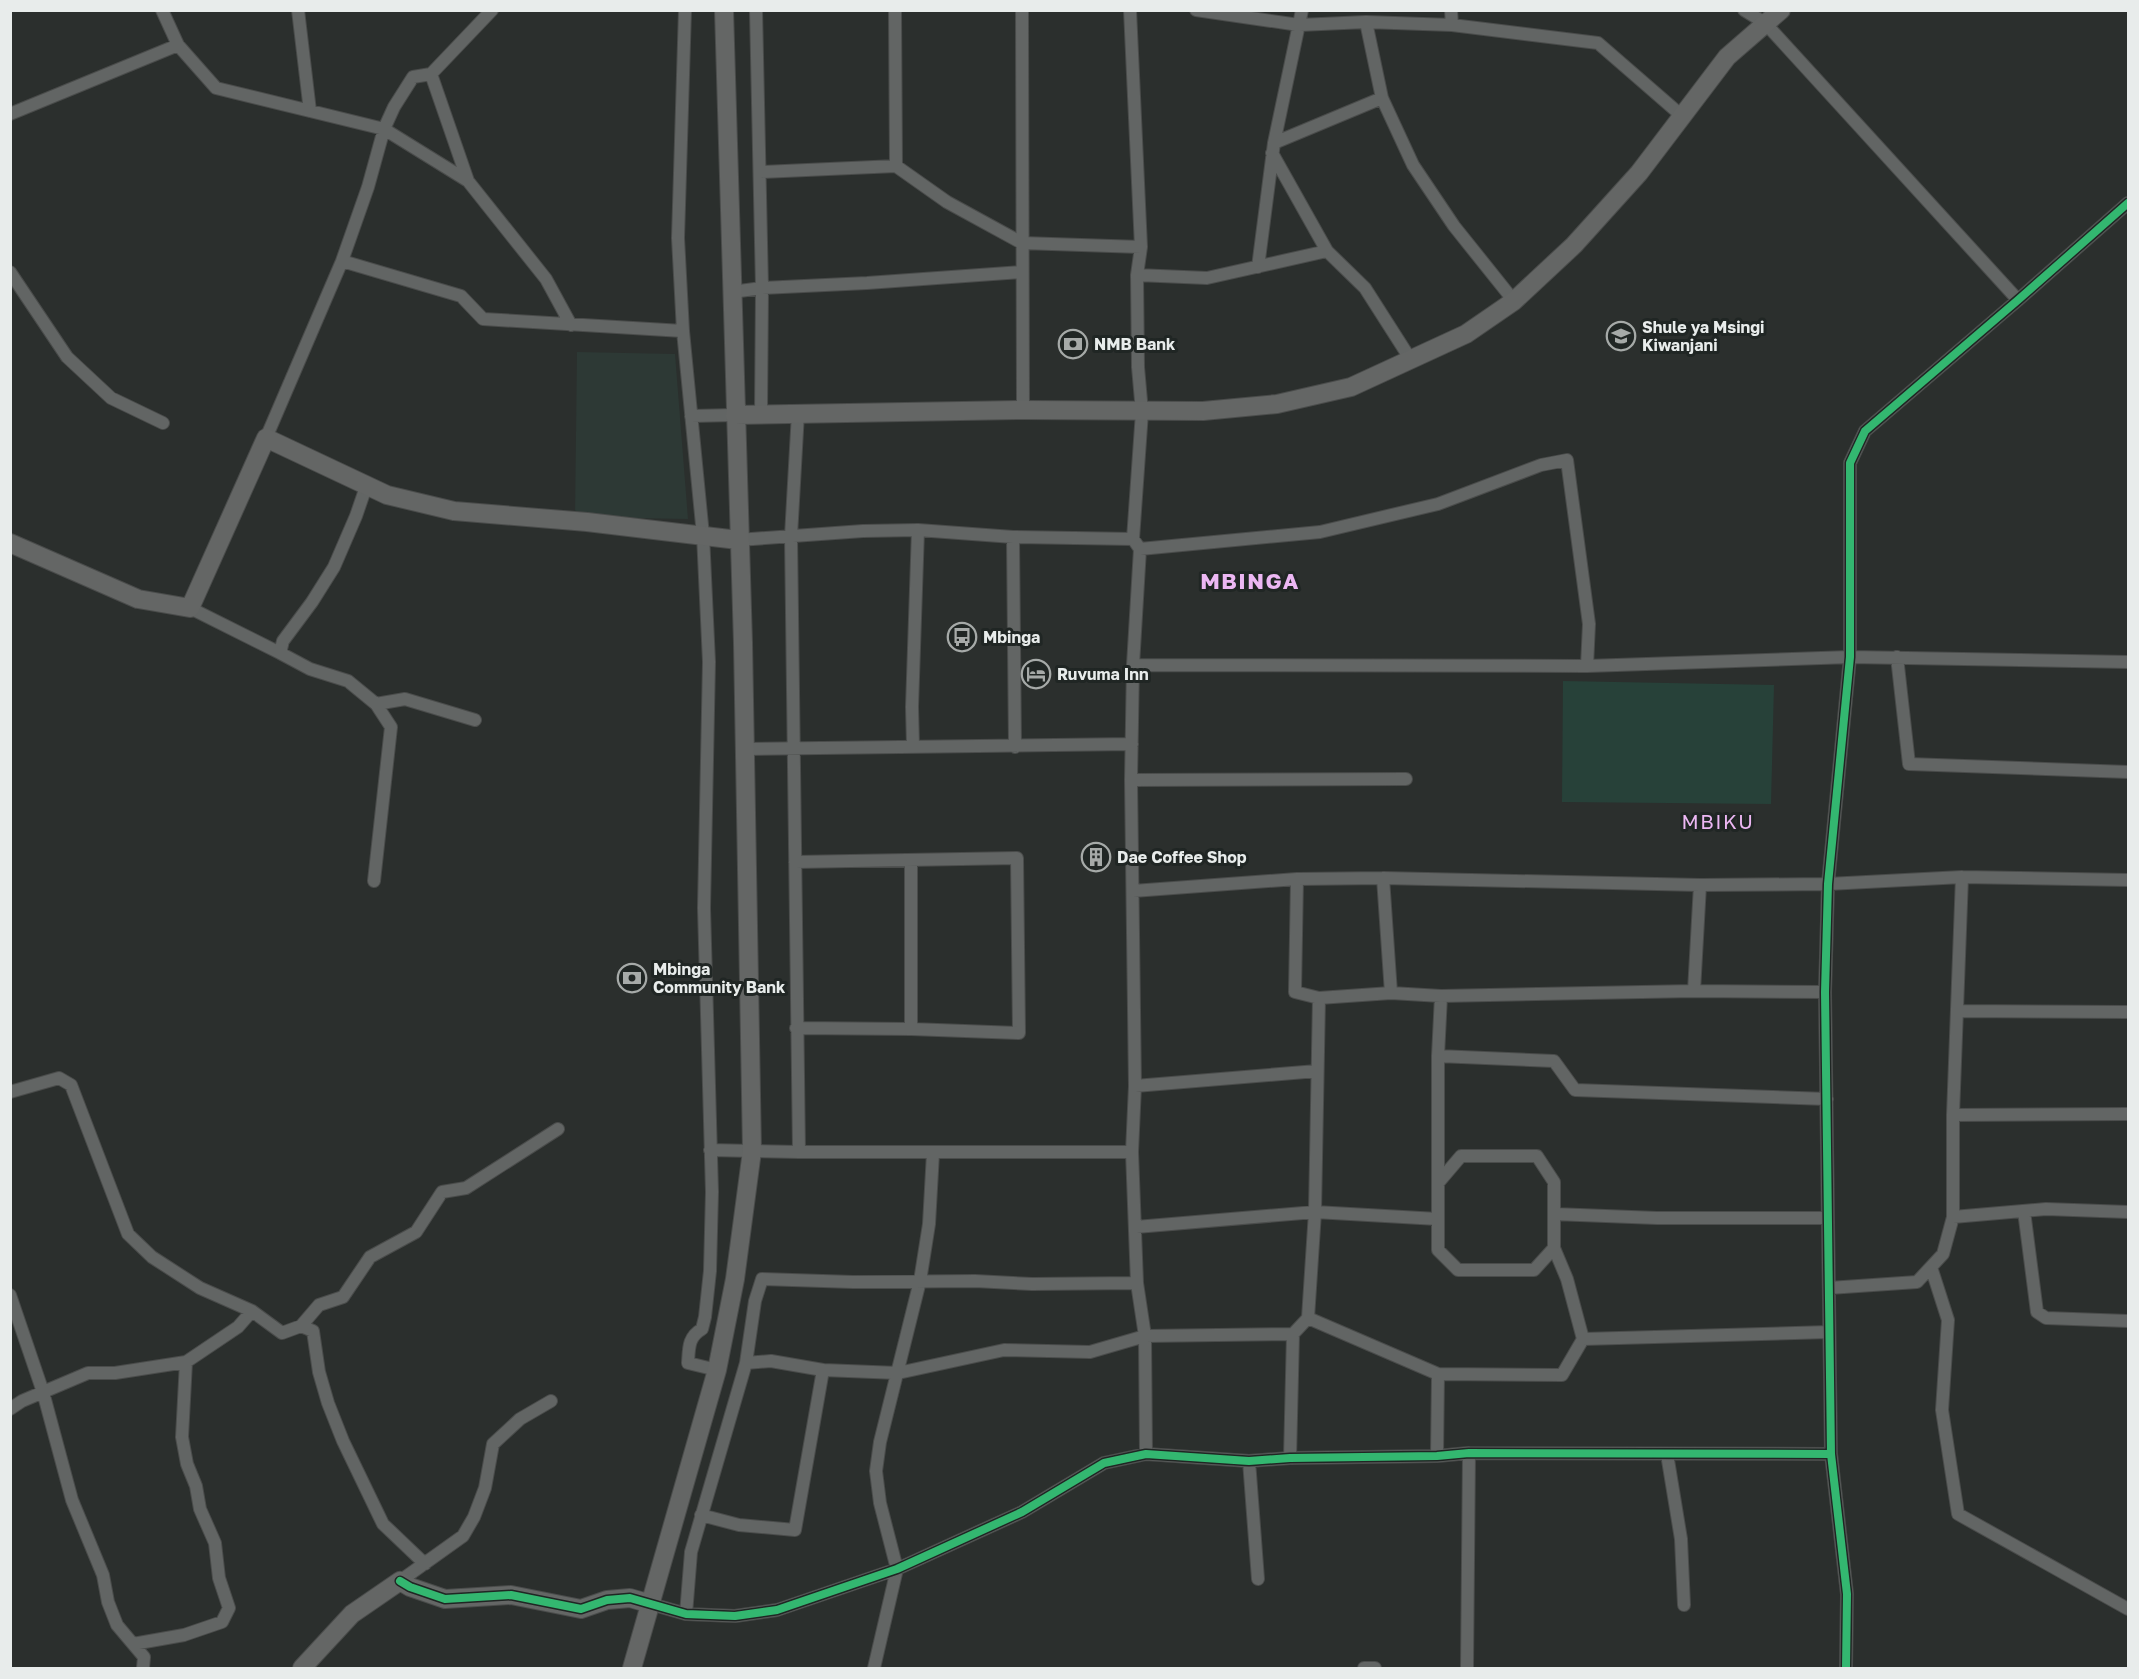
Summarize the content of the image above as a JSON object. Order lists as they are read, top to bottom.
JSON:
{
  "districts": ["MBINGA", "MBIKU"],
  "places": {
    "school or university": ["Shule ya Msingi Kiwanjani"],
    "bank": ["NMB Bank", "Mbinga Community Bank"],
    "bus stop": ["Mbinga"],
    "hotel": ["Ruvuma Inn"],
    "building": ["Dae Coffee Shop"]
  }
}
